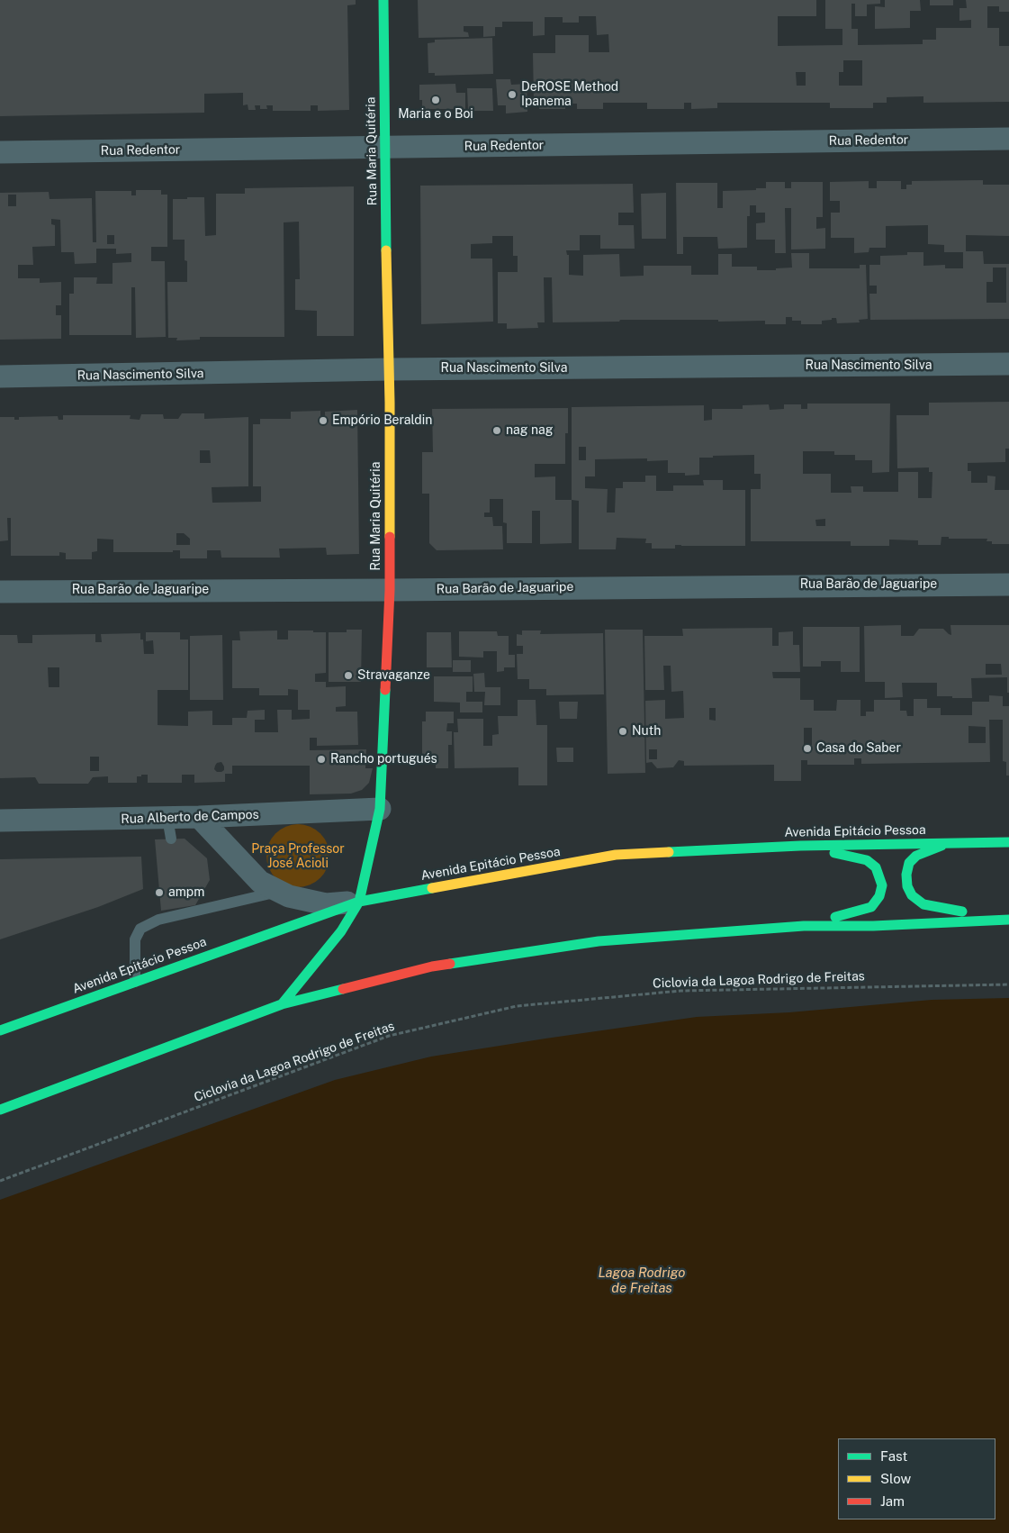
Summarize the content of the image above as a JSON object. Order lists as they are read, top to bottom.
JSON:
{
  "streets": {
    "main road": ["Rua Maria Quitéria", "Avenida Epitácio Pessoa"],
    "street": [
      "Rua Redentor",
      "Rua Nascimento Silva",
      "Rua Barão de Jaguaripe",
      "Rua Alberto de Campos"
    ],
    "path": ["Ciclovia da Lagoa Rodrigo de Freitas"]
  },
  "crossings": [
    ["Rua Redentor", "Rua Maria Quitéria"],
    ["Rua Maria Quitéria", "Rua Nascimento Silva"],
    ["Rua Maria Quitéria", "Rua Barão de Jaguaripe"],
    ["Rua Maria Quitéria", "Rua Alberto de Campos"],
    ["Rua Maria Quitéria", "Avenida Epitácio Pessoa"]
  ],
  "water": ["Lagoa Rodrigo de Freitas"],
  "parks": ["Praça Professor José Acioli"],
  "places": [
    "DeROSE Method Ipanema",
    "Maria e o Boi",
    "Empório Beraldin",
    "nag nag",
    "Stravaganze",
    "Nuth",
    "Casa do Saber",
    "Rancho portugués",
    "ampm"
  ],
  "legend": ["Fast", "Slow", "Jam"]
}
